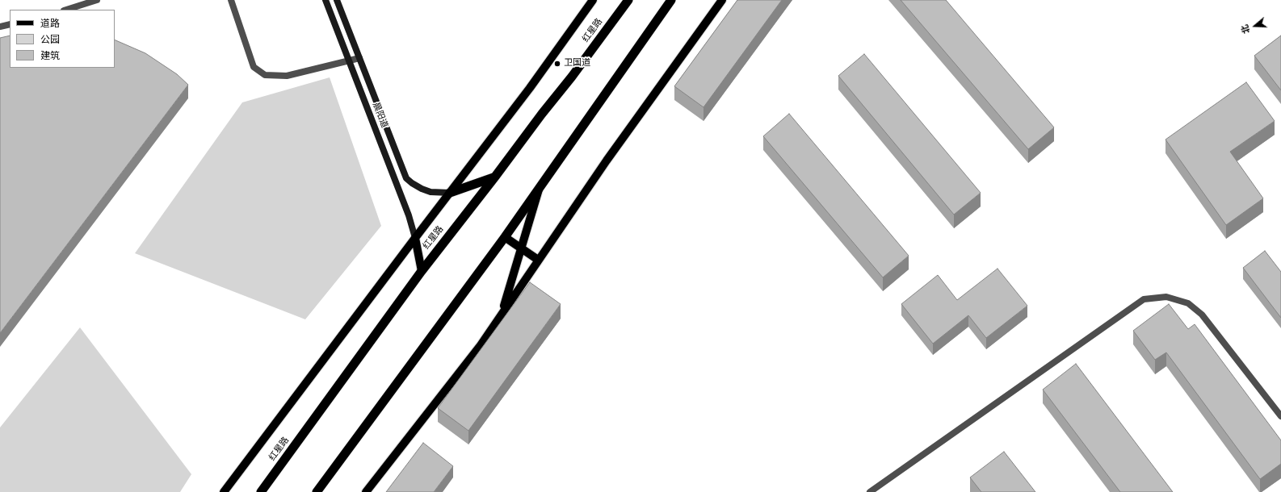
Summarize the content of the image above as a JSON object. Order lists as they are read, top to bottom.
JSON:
{
  "streets": {
    "highway": ["红星路"],
    "main road": ["晨阳道"]
  },
  "places": ["卫国道"],
  "legend": ["道路", "公园", "建筑"],
  "north": "left"
}
